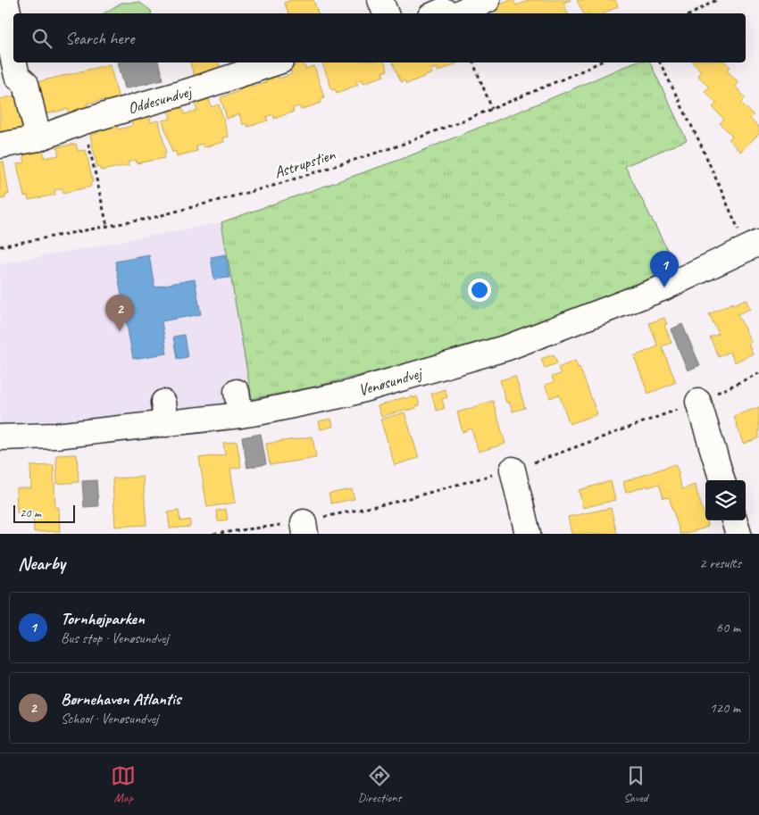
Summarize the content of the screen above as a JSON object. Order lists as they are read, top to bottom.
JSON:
{
  "streets": {
    "street": ["Oddesundvej", "Venøsundvej"],
    "path": ["Astrupstien"]
  },
  "scale_bar": "20 m",
  "page": {
    "search": "Search here",
    "pins": ["1", "2"],
    "scale": "20 m",
    "heading": ["Nearby", "2 results"],
    "list": [
      {
        "mark": "1",
        "name": "Tornhøjparken",
        "note": "Bus stop · Venøsundvej",
        "value": "60 m"
      },
      {
        "mark": "2",
        "name": "Børnehaven Atlantis",
        "note": "School · Venøsundvej",
        "value": "120 m"
      }
    ],
    "nav": ["Map", "Directions", "Saved"]
  }
}
